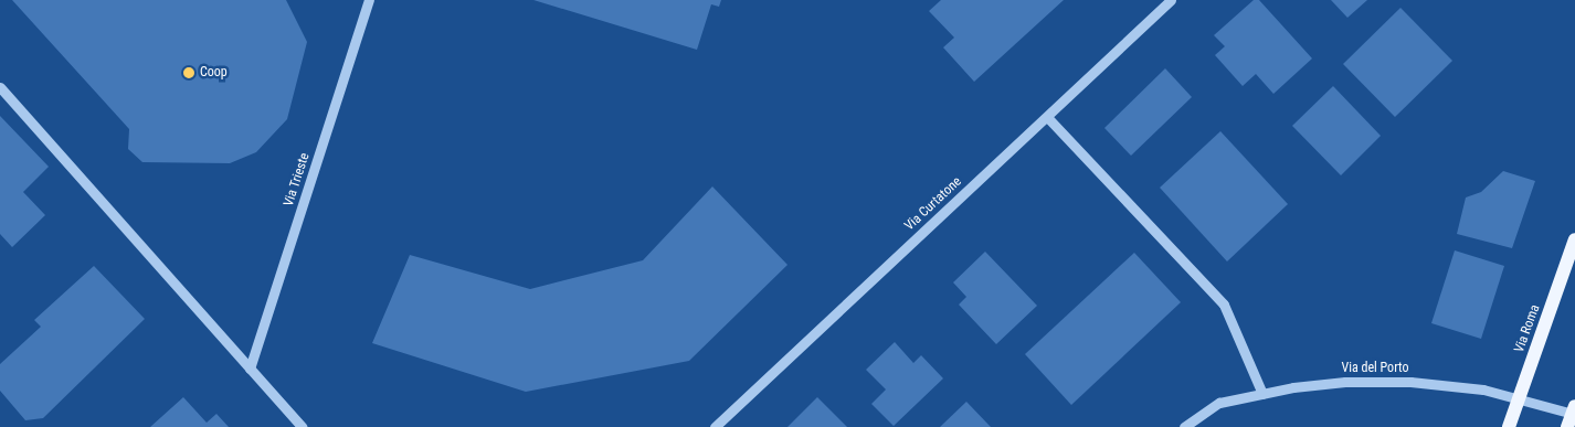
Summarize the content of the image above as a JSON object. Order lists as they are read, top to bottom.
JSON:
{
  "streets": {
    "main road": ["Via Roma"],
    "street": ["Via Trieste", "Via Curtatone", "Via del Porto"]
  },
  "crossings": [
    ["Via Roma", "Via del Porto"]
  ],
  "places": ["Coop"]
}
